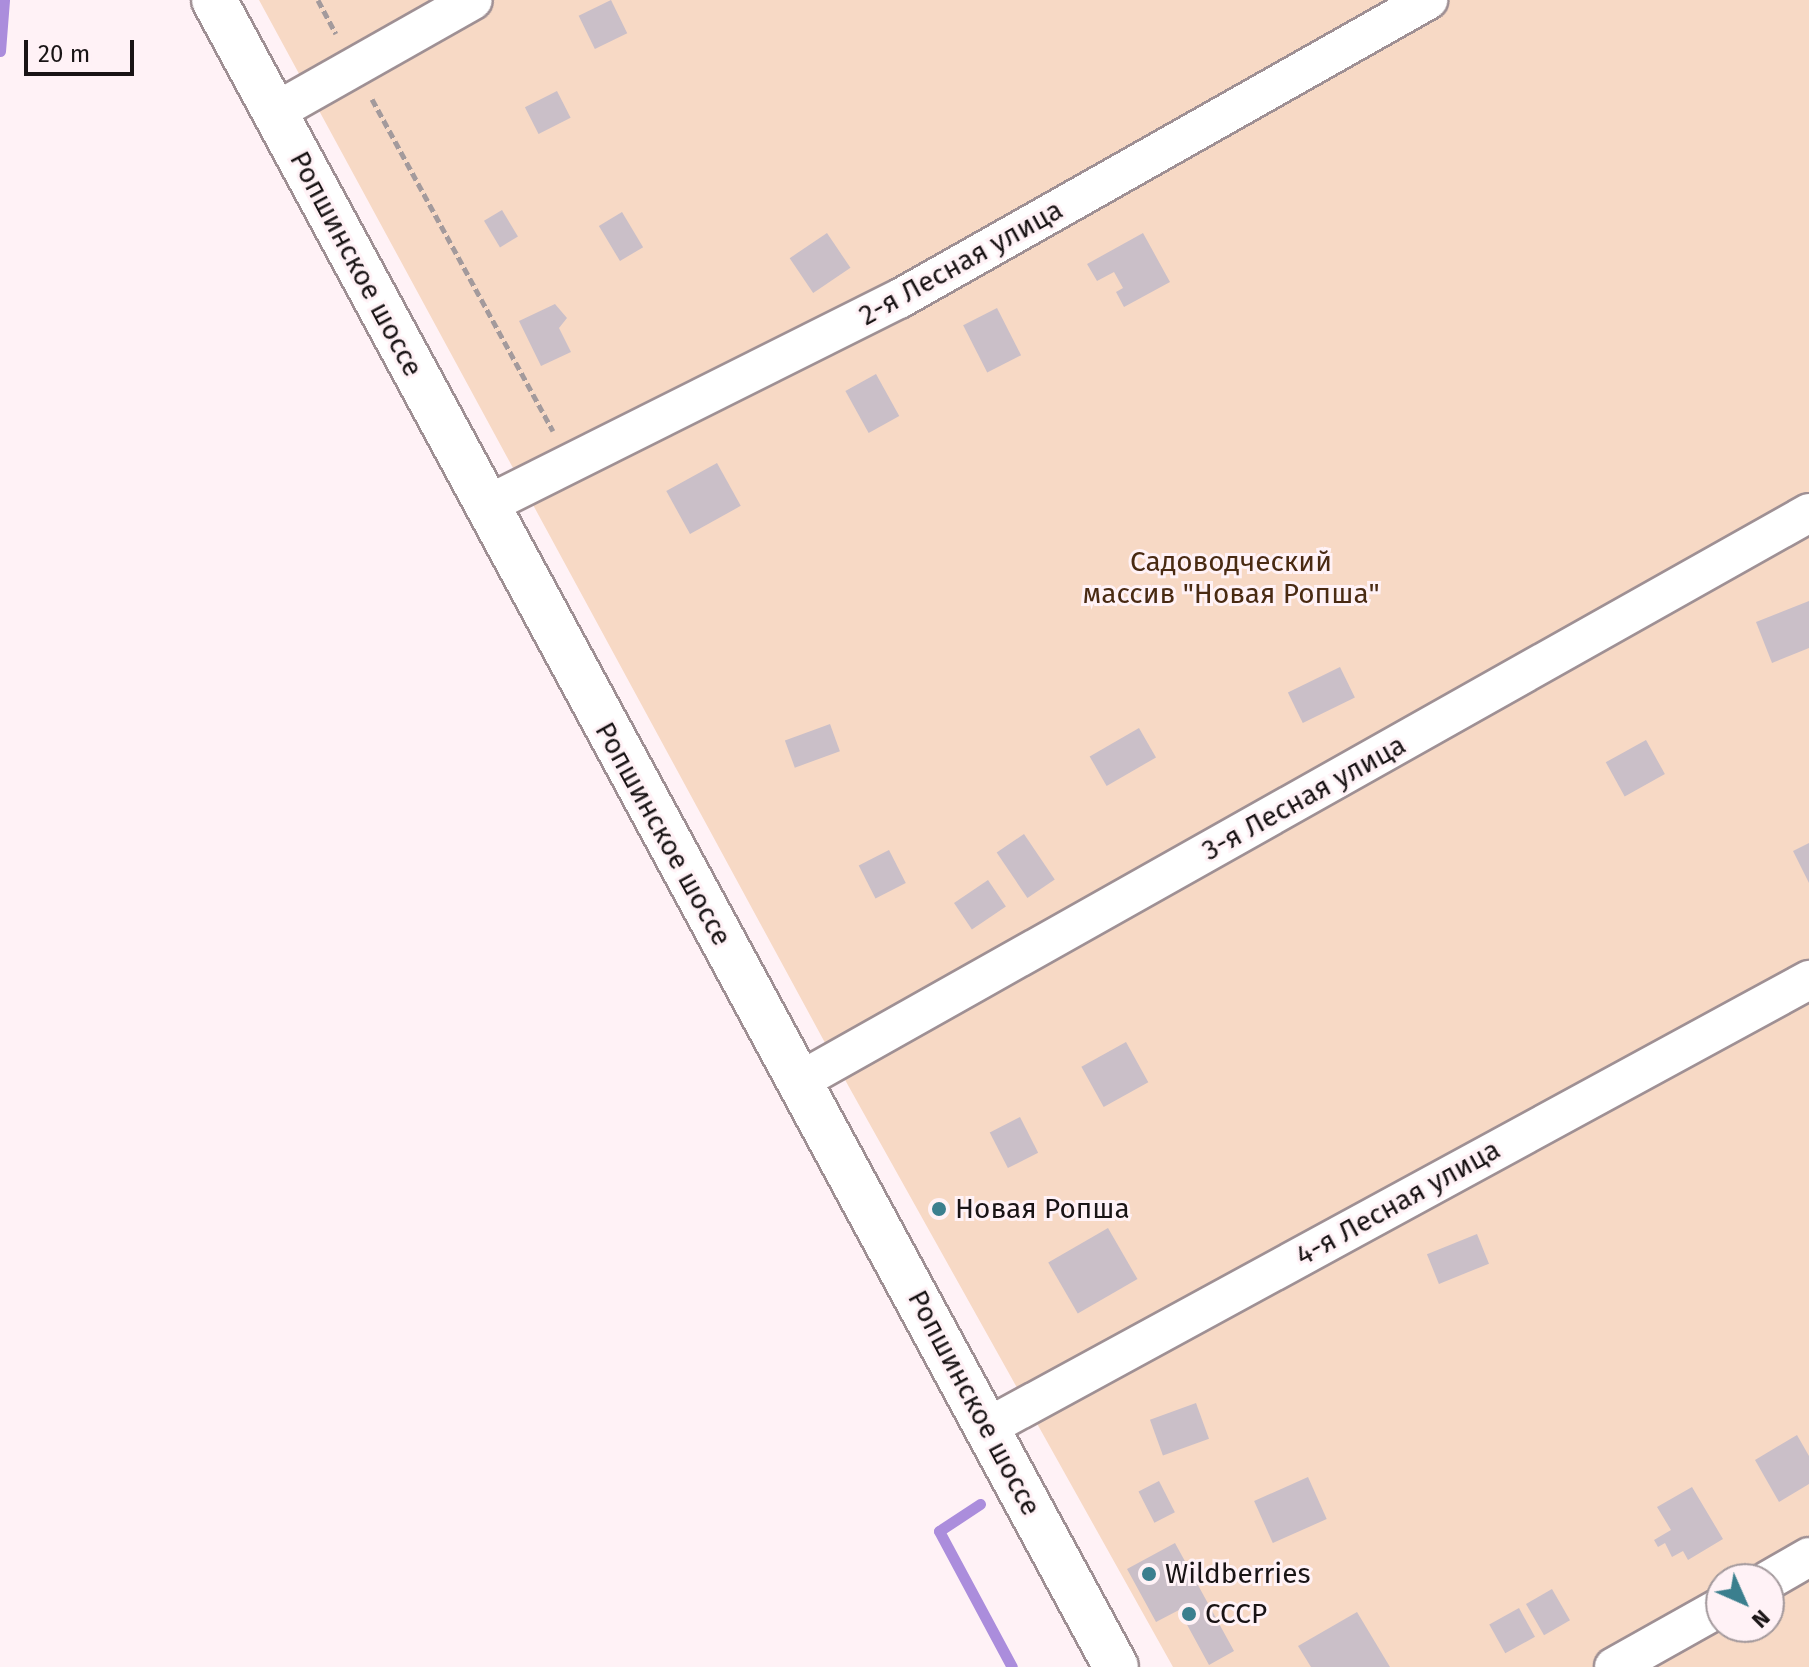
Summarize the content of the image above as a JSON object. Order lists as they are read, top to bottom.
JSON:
{
  "streets": {
    "main road": ["Ропшинское шоссе"],
    "street": ["2-я Лесная улица", "3-я Лесная улица", "4-я Лесная улица"]
  },
  "crossings": [
    ["2-я Лесная улица", "Ропшинское шоссе"],
    ["Ропшинское шоссе", "3-я Лесная улица"],
    ["Ропшинское шоссе", "4-я Лесная улица"]
  ],
  "parks": ["Садоводческий массив \"Новая Ропша\""],
  "places": ["Новая Ропша", "Wildberries", "СССР"],
  "scale_bar": "20 m",
  "north": "bottom right"
}
